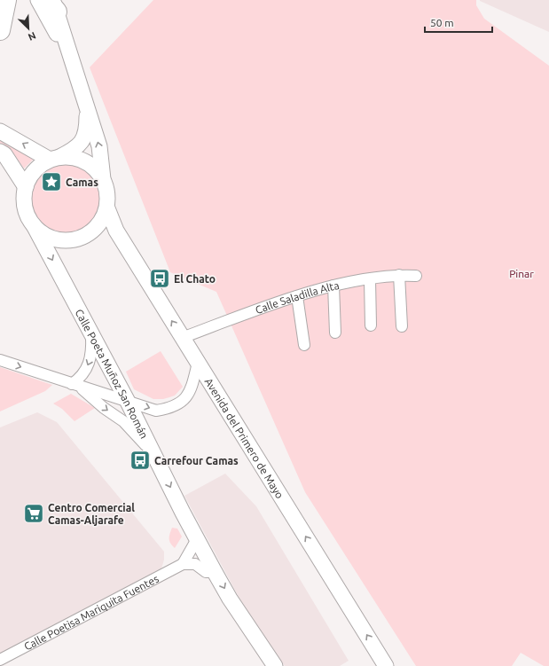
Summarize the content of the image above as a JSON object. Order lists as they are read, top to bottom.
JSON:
{
  "streets": {
    "main road": ["Calle Poeta Muñoz San Román", "Avenida del Primero de Mayo"],
    "street": ["Calle Saladilla Alta", "Calle Poetisa Mariquita Fuentes"]
  },
  "crossings": [
    ["Calle Saladilla Alta", "Avenida del Primero de Mayo"],
    ["Calle Poeta Muñoz San Román", "Avenida del Primero de Mayo"]
  ],
  "one_way": ["Calle Poeta Muñoz San Román", "Avenida del Primero de Mayo"],
  "parks": ["Pinar"],
  "places": {
    "place": ["Camas"],
    "bus stop": ["El Chato", "Carrefour Camas"],
    "supermarket": ["Centro Comercial Camas-Aljarafe"]
  },
  "scale_bar": "50 m",
  "north": "bottom right"
}
